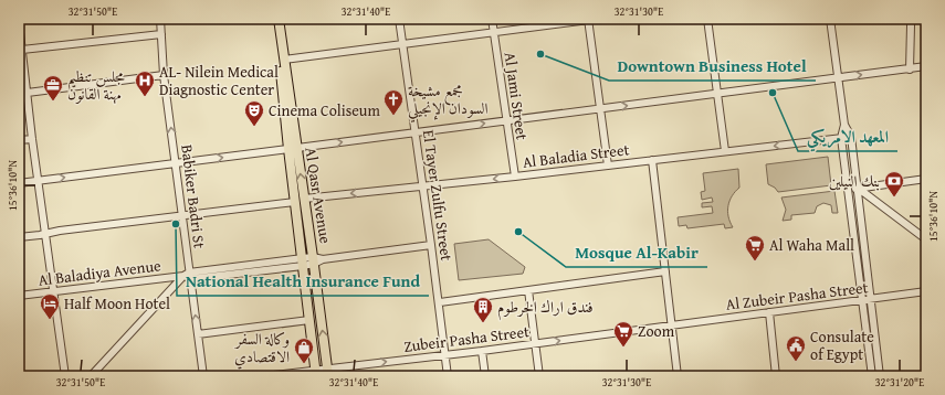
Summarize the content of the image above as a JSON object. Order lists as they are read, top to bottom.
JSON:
{
  "streets": {
    "main road": ["Al Qasr Avenue"],
    "street": [
      "Al Jami Street",
      "Al Baladia Street",
      "El Tayer Zulfu Street",
      "Babiker Badri St",
      "Al Baladiya Avenue",
      "Al Zubeir Pasha Street",
      "Zubeir Pasha Street"
    ]
  },
  "crossings": [
    ["Al Jami Street", "Al Baladia Street"],
    ["Al Baladia Street", "Al Qasr Avenue"],
    ["Al Baladia Street", "El Tayer Zulfu Street"],
    ["Al Qasr Avenue", "Al Baladiya Avenue"],
    ["Al Qasr Avenue", "Zubeir Pasha Street"],
    ["El Tayer Zulfu Street", "Al Baladiya Avenue"],
    ["El Tayer Zulfu Street", "Zubeir Pasha Street"],
    ["Babiker Badri St", "Al Baladiya Avenue"],
    ["Al Zubeir Pasha Street", "Zubeir Pasha Street"]
  ],
  "one_way": ["Babiker Badri St"],
  "places": {
    "other": [
      "Downtown Business Hotel",
      "المعهد الامريكي",
      "National Health Insurance Fund",
      "Mosque Al-Kabir"
    ],
    "hospital": ["AL- Nilein Medical Diagnostic Center"],
    "office": ["مجلس تنظيم مهنة القانون"],
    "church": ["مجمع مشيخة السودان الإنجيلي"],
    "theatre": ["Cinema Coliseum"],
    "bank": ["بنك النيلين"],
    "supermarket": ["Al Waha Mall", "Zoom"],
    "hotel": ["Half Moon Hotel"],
    "building": ["فندق اراك الخرطوم"],
    "public building": ["Consulate of Egypt"],
    "shop": ["وكالة السفر الاقتصادي"]
  },
  "coordinates": [
    "32°31'50\"E",
    "32°31'40\"E",
    "32°31'30\"E",
    "15°36'10\"N",
    "32°31'20\"E"
  ]
}
